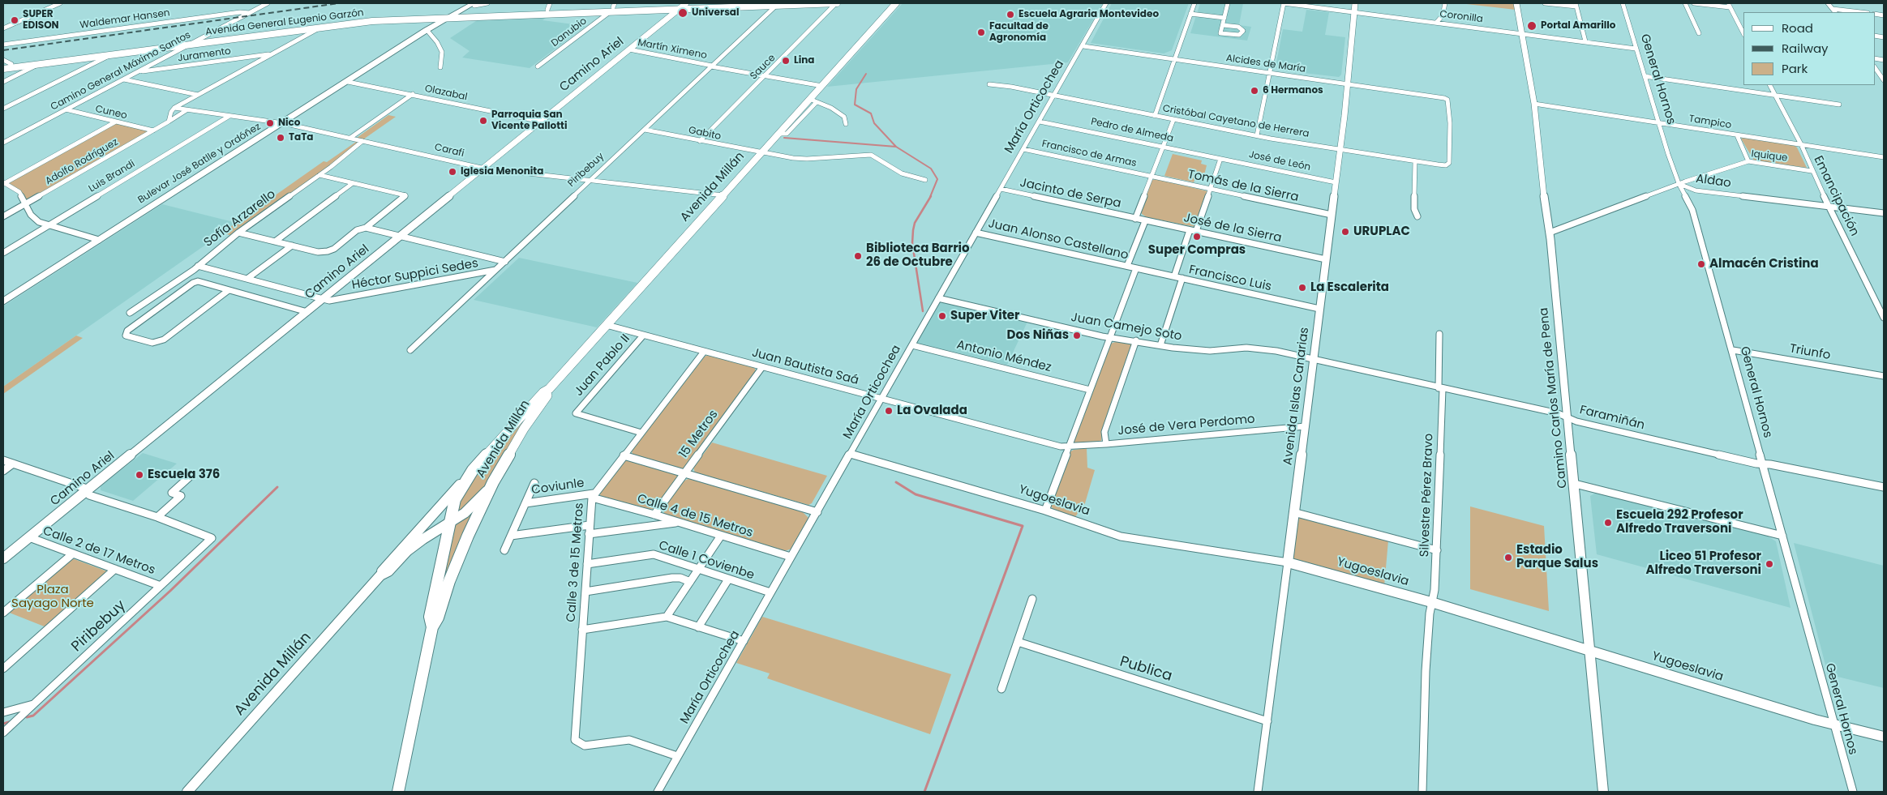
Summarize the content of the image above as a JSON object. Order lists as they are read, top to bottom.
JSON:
{
  "streets": {
    "main road": ["Avenida General Eugenio Garzón", "Bulevar José Batlle y Ordóñez", "Avenida Millán"],
    "street": [
      "Coronilla",
      "Waldemar Hansen",
      "Danubio",
      "Martín Ximeno",
      "Juramento",
      "Alcides de María",
      "Camino Ariel",
      "Sauce",
      "Camino General Máximo Santos",
      "General Hornos",
      "Olazabal",
      "María Orticochea",
      "Cuneo",
      "Cristóbal Cayetano de Herrera",
      "Tampico",
      "Pedro de Almeda",
      "Gabito",
      "Carafi",
      "Francisco de Armas",
      "Iquique",
      "José de León",
      "Adolfo Rodríguez",
      "Piribebuy",
      "Luis Brandi",
      "Aldao",
      "Tomás de la Sierra",
      "Jacinto de Serpa",
      "Emancipación",
      "Sofía Arzarello",
      "José de la Sierra",
      "Juan Alonso Castellano",
      "Héctor Suppici Sedes",
      "Francisco Luis",
      "Juan Camejo Soto",
      "Triunfo",
      "Antonio Méndez",
      "Juan Pablo II",
      "Juan Bautista Saá",
      "Avenida Islas Canarias",
      "Camino Carlos María de Pena",
      "Faramiñán",
      "José de Vera Perdomo",
      "15 Metros",
      "Coviunle",
      "Silvestre Pérez Bravo",
      "Yugoeslavia",
      "Calle 4 de 15 Metros",
      "Calle 2 de 17 Metros",
      "Calle 1 Covienbe",
      "Calle 3 de 15 Metros",
      "Publica"
    ]
  },
  "crossings": [
    ["Coronilla", "General Hornos"],
    ["Coronilla", "Avenida Islas Canarias"],
    ["Coronilla", "Camino Carlos María de Pena"],
    ["Waldemar Hansen", "Camino General Máximo Santos"],
    ["Avenida General Eugenio Garzón", "Danubio"],
    ["Avenida General Eugenio Garzón", "Camino Ariel"],
    ["Avenida General Eugenio Garzón", "Sauce"],
    ["Avenida General Eugenio Garzón", "Camino General Máximo Santos"],
    ["Avenida General Eugenio Garzón", "Bulevar José Batlle y Ordóñez"],
    ["Avenida General Eugenio Garzón", "Piribebuy"],
    ["Martín Ximeno", "Camino Ariel"],
    ["Martín Ximeno", "Sauce"],
    ["Martín Ximeno", "Piribebuy"],
    ["Martín Ximeno", "Avenida Millán"],
    ["Juramento", "Camino General Máximo Santos"],
    ["Alcides de María", "María Orticochea"],
    ["Alcides de María", "Cristóbal Cayetano de Herrera"],
    ["Alcides de María", "Avenida Islas Canarias"],
    ["Camino Ariel", "Olazabal"],
    ["Camino Ariel", "Carafi"],
    ["Camino Ariel", "Héctor Suppici Sedes"],
    ["Camino Ariel", "Calle 2 de 17 Metros"],
    ["Sauce", "Gabito"],
    ["Camino General Máximo Santos", "Cuneo"],
    ["General Hornos", "Tampico"],
    ["General Hornos", "Iquique"],
    ["General Hornos", "Aldao"],
    ["General Hornos", "Triunfo"],
    ["General Hornos", "Faramiñán"],
    ["General Hornos", "Yugoeslavia"],
    ["Olazabal", "Bulevar José Batlle y Ordóñez"],
    ["María Orticochea", "Cristóbal Cayetano de Herrera"],
    ["María Orticochea", "Pedro de Almeda"],
    ["María Orticochea", "Francisco de Armas"],
    ["María Orticochea", "Jacinto de Serpa"],
    ["María Orticochea", "Juan Alonso Castellano"],
    ["María Orticochea", "Juan Camejo Soto"],
    ["María Orticochea", "Antonio Méndez"],
    ["María Orticochea", "Juan Bautista Saá"],
    ["María Orticochea", "Yugoeslavia"],
    ["María Orticochea", "Calle 4 de 15 Metros"],
    ["María Orticochea", "Calle 1 Covienbe"],
    ["María Orticochea", "Calle 3 de 15 Metros"],
    ["Cuneo", "Adolfo Rodríguez"],
    ["Cristóbal Cayetano de Herrera", "Avenida Islas Canarias"],
    ["Tampico", "Emancipación"],
    ["Tampico", "Camino Carlos María de Pena"],
    ["Pedro de Almeda", "José de León"],
    ["Gabito", "Piribebuy"],
    ["Gabito", "Avenida Millán"],
    ["Carafi", "Adolfo Rodríguez"],
    ["Carafi", "Bulevar José Batlle y Ordóñez"],
    ["Carafi", "Piribebuy"],
    ["Carafi", "Luis Brandi"],
    ["Carafi", "Avenida Millán"],
    ["Carafi", "Sofía Arzarello"],
    ["Francisco de Armas", "Tomás de la Sierra"],
    ["Iquique", "Aldao"],
    ["Iquique", "Emancipación"],
    ["José de León", "Avenida Islas Canarias"],
    ["Piribebuy", "Héctor Suppici Sedes"],
    ["Piribebuy", "Calle 2 de 17 Metros"],
    ["Aldao", "Emancipación"],
    ["Aldao", "Camino Carlos María de Pena"],
    ["Tomás de la Sierra", "Avenida Islas Canarias"],
    ["Avenida Millán", "Juan Bautista Saá"],
    ["Jacinto de Serpa", "José de la Sierra"],
    ["Sofía Arzarello", "Héctor Suppici Sedes"],
    ["José de la Sierra", "Avenida Islas Canarias"],
    ["Juan Alonso Castellano", "Francisco Luis"],
    ["Francisco Luis", "Avenida Islas Canarias"],
    ["Juan Camejo Soto", "Avenida Islas Canarias"],
    ["Juan Camejo Soto", "Faramiñán"],
    ["Juan Pablo II", "Juan Bautista Saá"],
    ["Juan Pablo II", "Calle 3 de 15 Metros"],
    ["Juan Bautista Saá", "José de Vera Perdomo"],
    ["Juan Bautista Saá", "15 Metros"],
    ["Juan Bautista Saá", "Calle 3 de 15 Metros"],
    ["Avenida Islas Canarias", "Faramiñán"],
    ["Avenida Islas Canarias", "José de Vera Perdomo"],
    ["Avenida Islas Canarias", "Yugoeslavia"],
    ["Avenida Islas Canarias", "Publica"],
    ["Camino Carlos María de Pena", "Faramiñán"],
    ["Camino Carlos María de Pena", "Yugoeslavia"],
    ["Faramiñán", "Silvestre Pérez Bravo"],
    ["15 Metros", "Calle 4 de 15 Metros"],
    ["Coviunle", "Calle 4 de 15 Metros"],
    ["Coviunle", "Calle 3 de 15 Metros"],
    ["Silvestre Pérez Bravo", "Yugoeslavia"],
    ["Calle 4 de 15 Metros", "Calle 3 de 15 Metros"],
    ["Calle 1 Covienbe", "Calle 3 de 15 Metros"]
  ],
  "parks": ["Plaza Sayago Norte"],
  "places": [
    "Universal",
    "Escuela Agraria Montevideo",
    "SUPER EDISON",
    "Portal Amarillo",
    "Facultad de Agronomía",
    "Lina",
    "6 Hermanos",
    "Parroquia San Vicente Pallotti",
    "Nico",
    "TaTa",
    "Iglesia Menonita",
    "URUPLAC",
    "Super Compras",
    "Biblioteca Barrio 26 de Octubre",
    "Almacén Cristina",
    "La Escalerita",
    "Super Viter",
    "Dos Niñas",
    "La Ovalada",
    "Escuela 376",
    "Escuela 292 Profesor Alfredo Traversoni",
    "Estadio Parque Salus",
    "Liceo 51 Profesor Alfredo Traversoni"
  ],
  "legend": ["Road", "Railway", "Park"]
}
